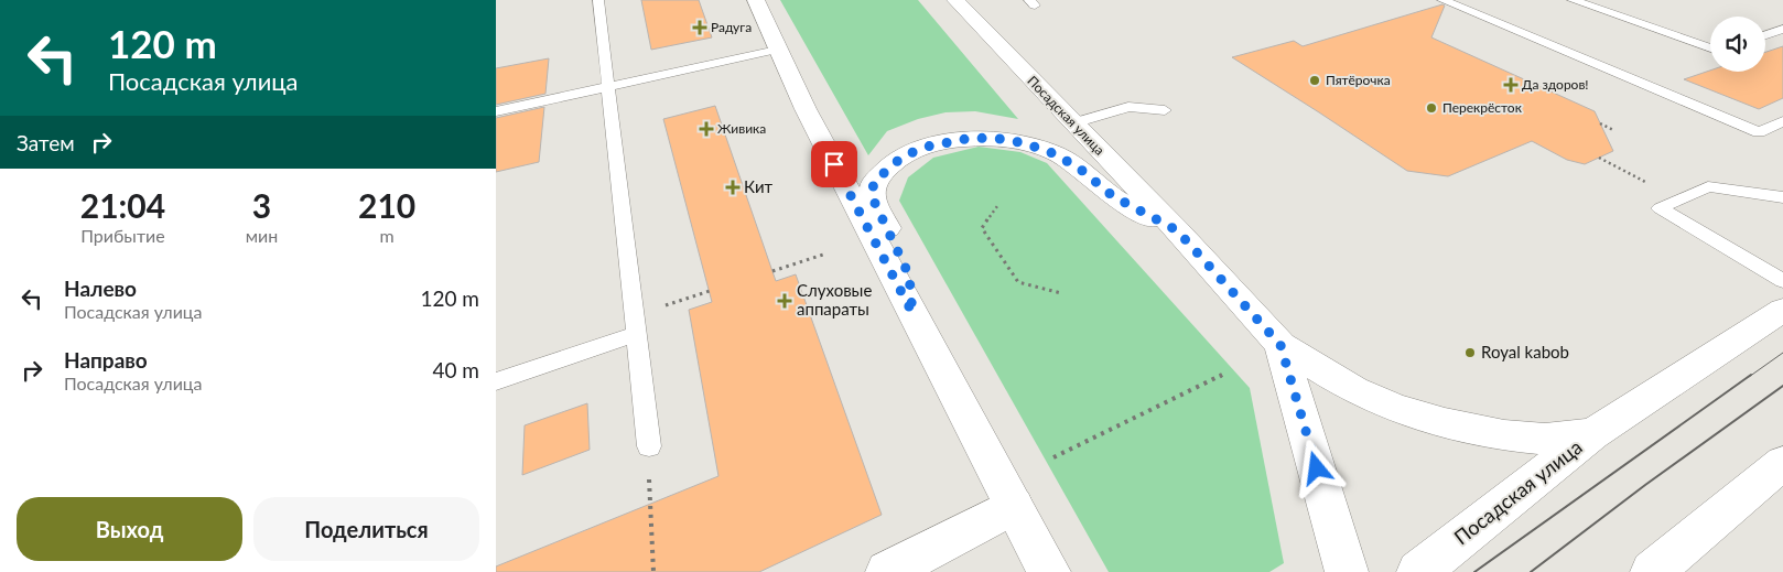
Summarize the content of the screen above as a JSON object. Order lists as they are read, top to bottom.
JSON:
{
  "streets": {
    "street": ["Посадская улица"]
  },
  "places": {
    "health": [
      "Радуга",
      "Да здоров!",
      "Живика",
      "Кит",
      "Слуховые аппараты"
    ],
    "other": ["Пятёрочка", "Перекрёсток", "Royal kabob"]
  },
  "page": {
    "turn": ["120 m", "Посадская улица"],
    "then": "Затем",
    "eta": [
      "21:04",
      "Прибытие",
      "3",
      "мин",
      "210",
      "m"
    ],
    "list": [
      {
        "name": "Налево",
        "note": "Посадская улица",
        "value": "120 m"
      },
      {
        "name": "Направо",
        "note": "Посадская улица",
        "value": "40 m"
      }
    ],
    "buttons": ["Выход", "Поделиться"]
  }
}
